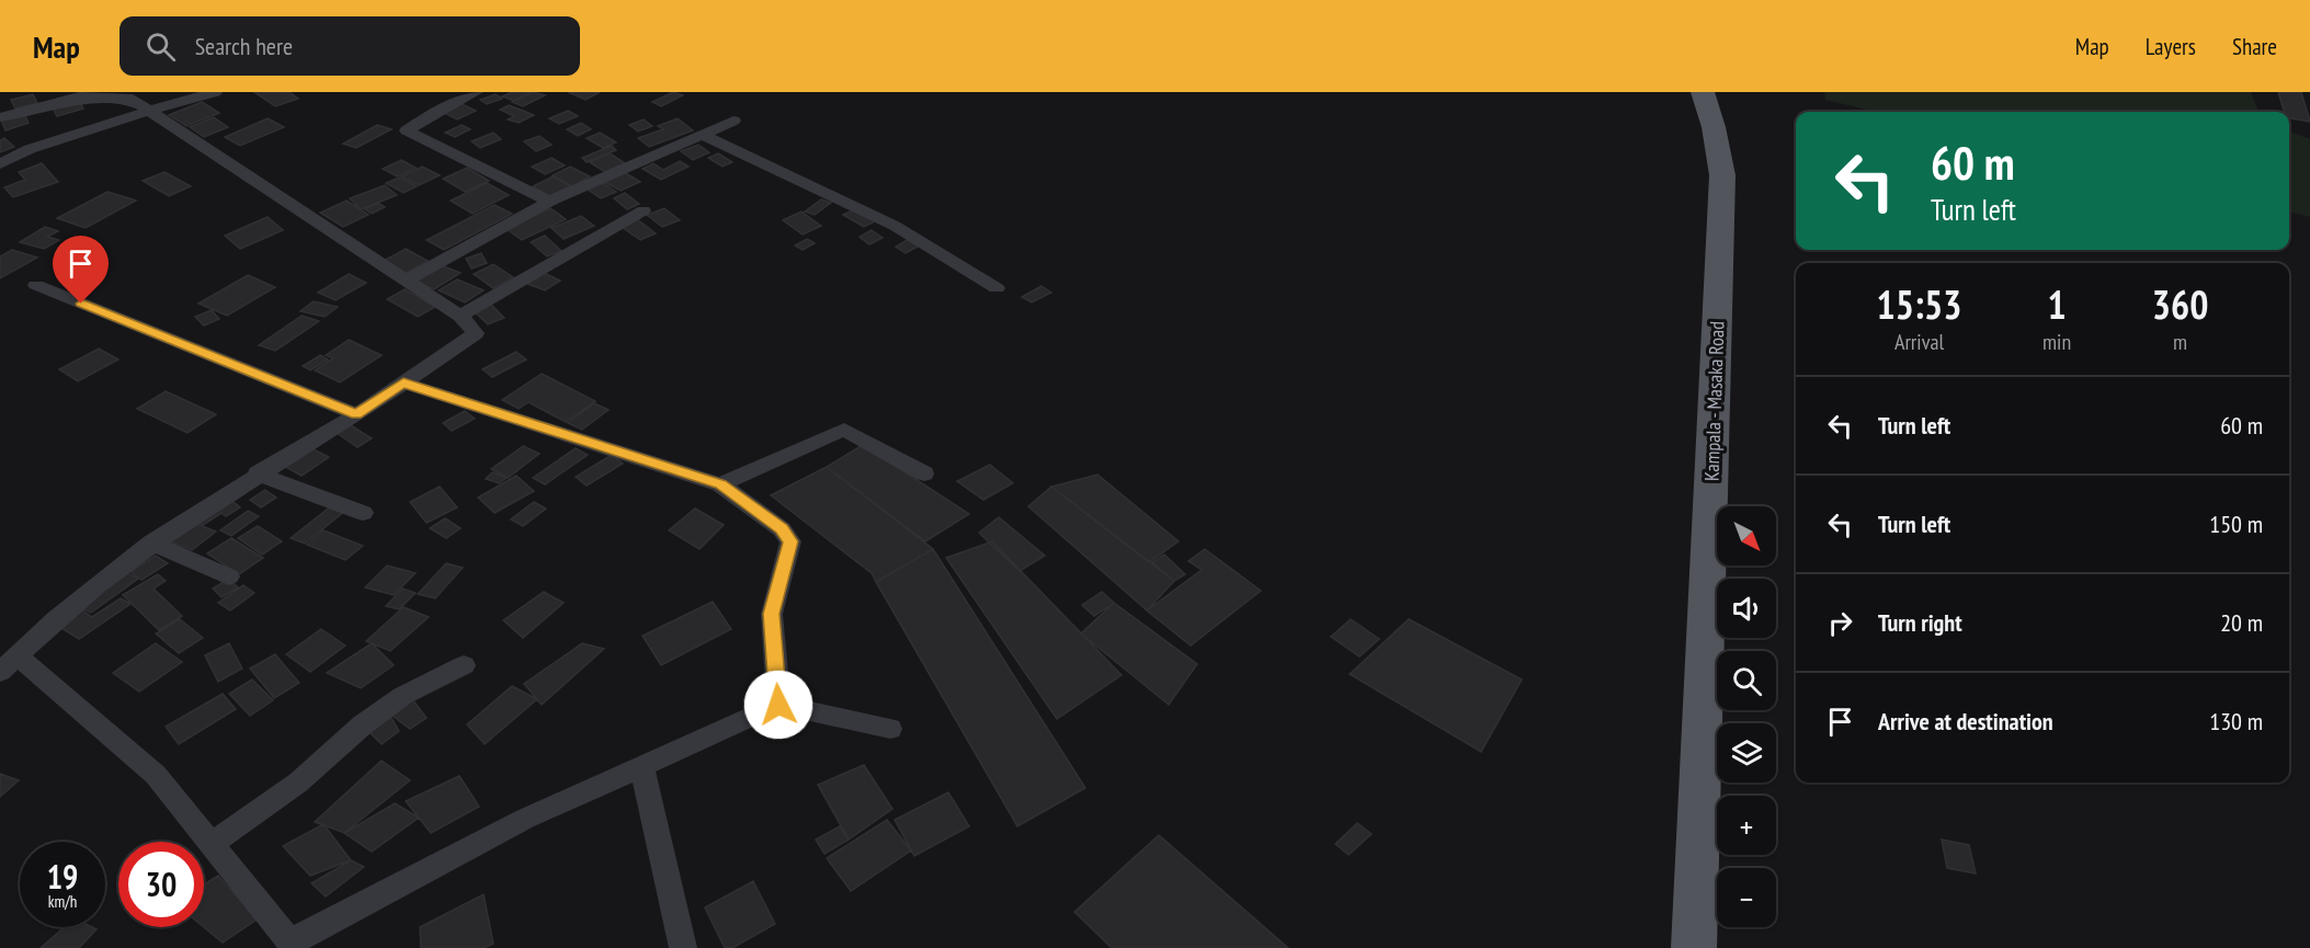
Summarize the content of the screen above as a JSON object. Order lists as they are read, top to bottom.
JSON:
{
  "streets": {
    "main road": ["Kampala - Masaka Road"]
  },
  "north": "bottom right",
  "page": {
    "header": "Map",
    "search": "Search here",
    "nav": ["Map", "Layers", "Share"],
    "turn": ["60 m", "Turn left"],
    "eta": [
      "15:53",
      "Arrival",
      "1",
      "min",
      "360",
      "m"
    ],
    "list": [
      {
        "name": "Turn left",
        "value": "60 m"
      },
      {
        "name": "Turn left",
        "value": "150 m"
      },
      {
        "name": "Turn right",
        "value": "20 m"
      },
      {
        "name": "Arrive at destination",
        "value": "130 m"
      }
    ],
    "map_buttons": ["+", "−"],
    "speed": "19 km/h",
    "limit": "30"
  }
}
